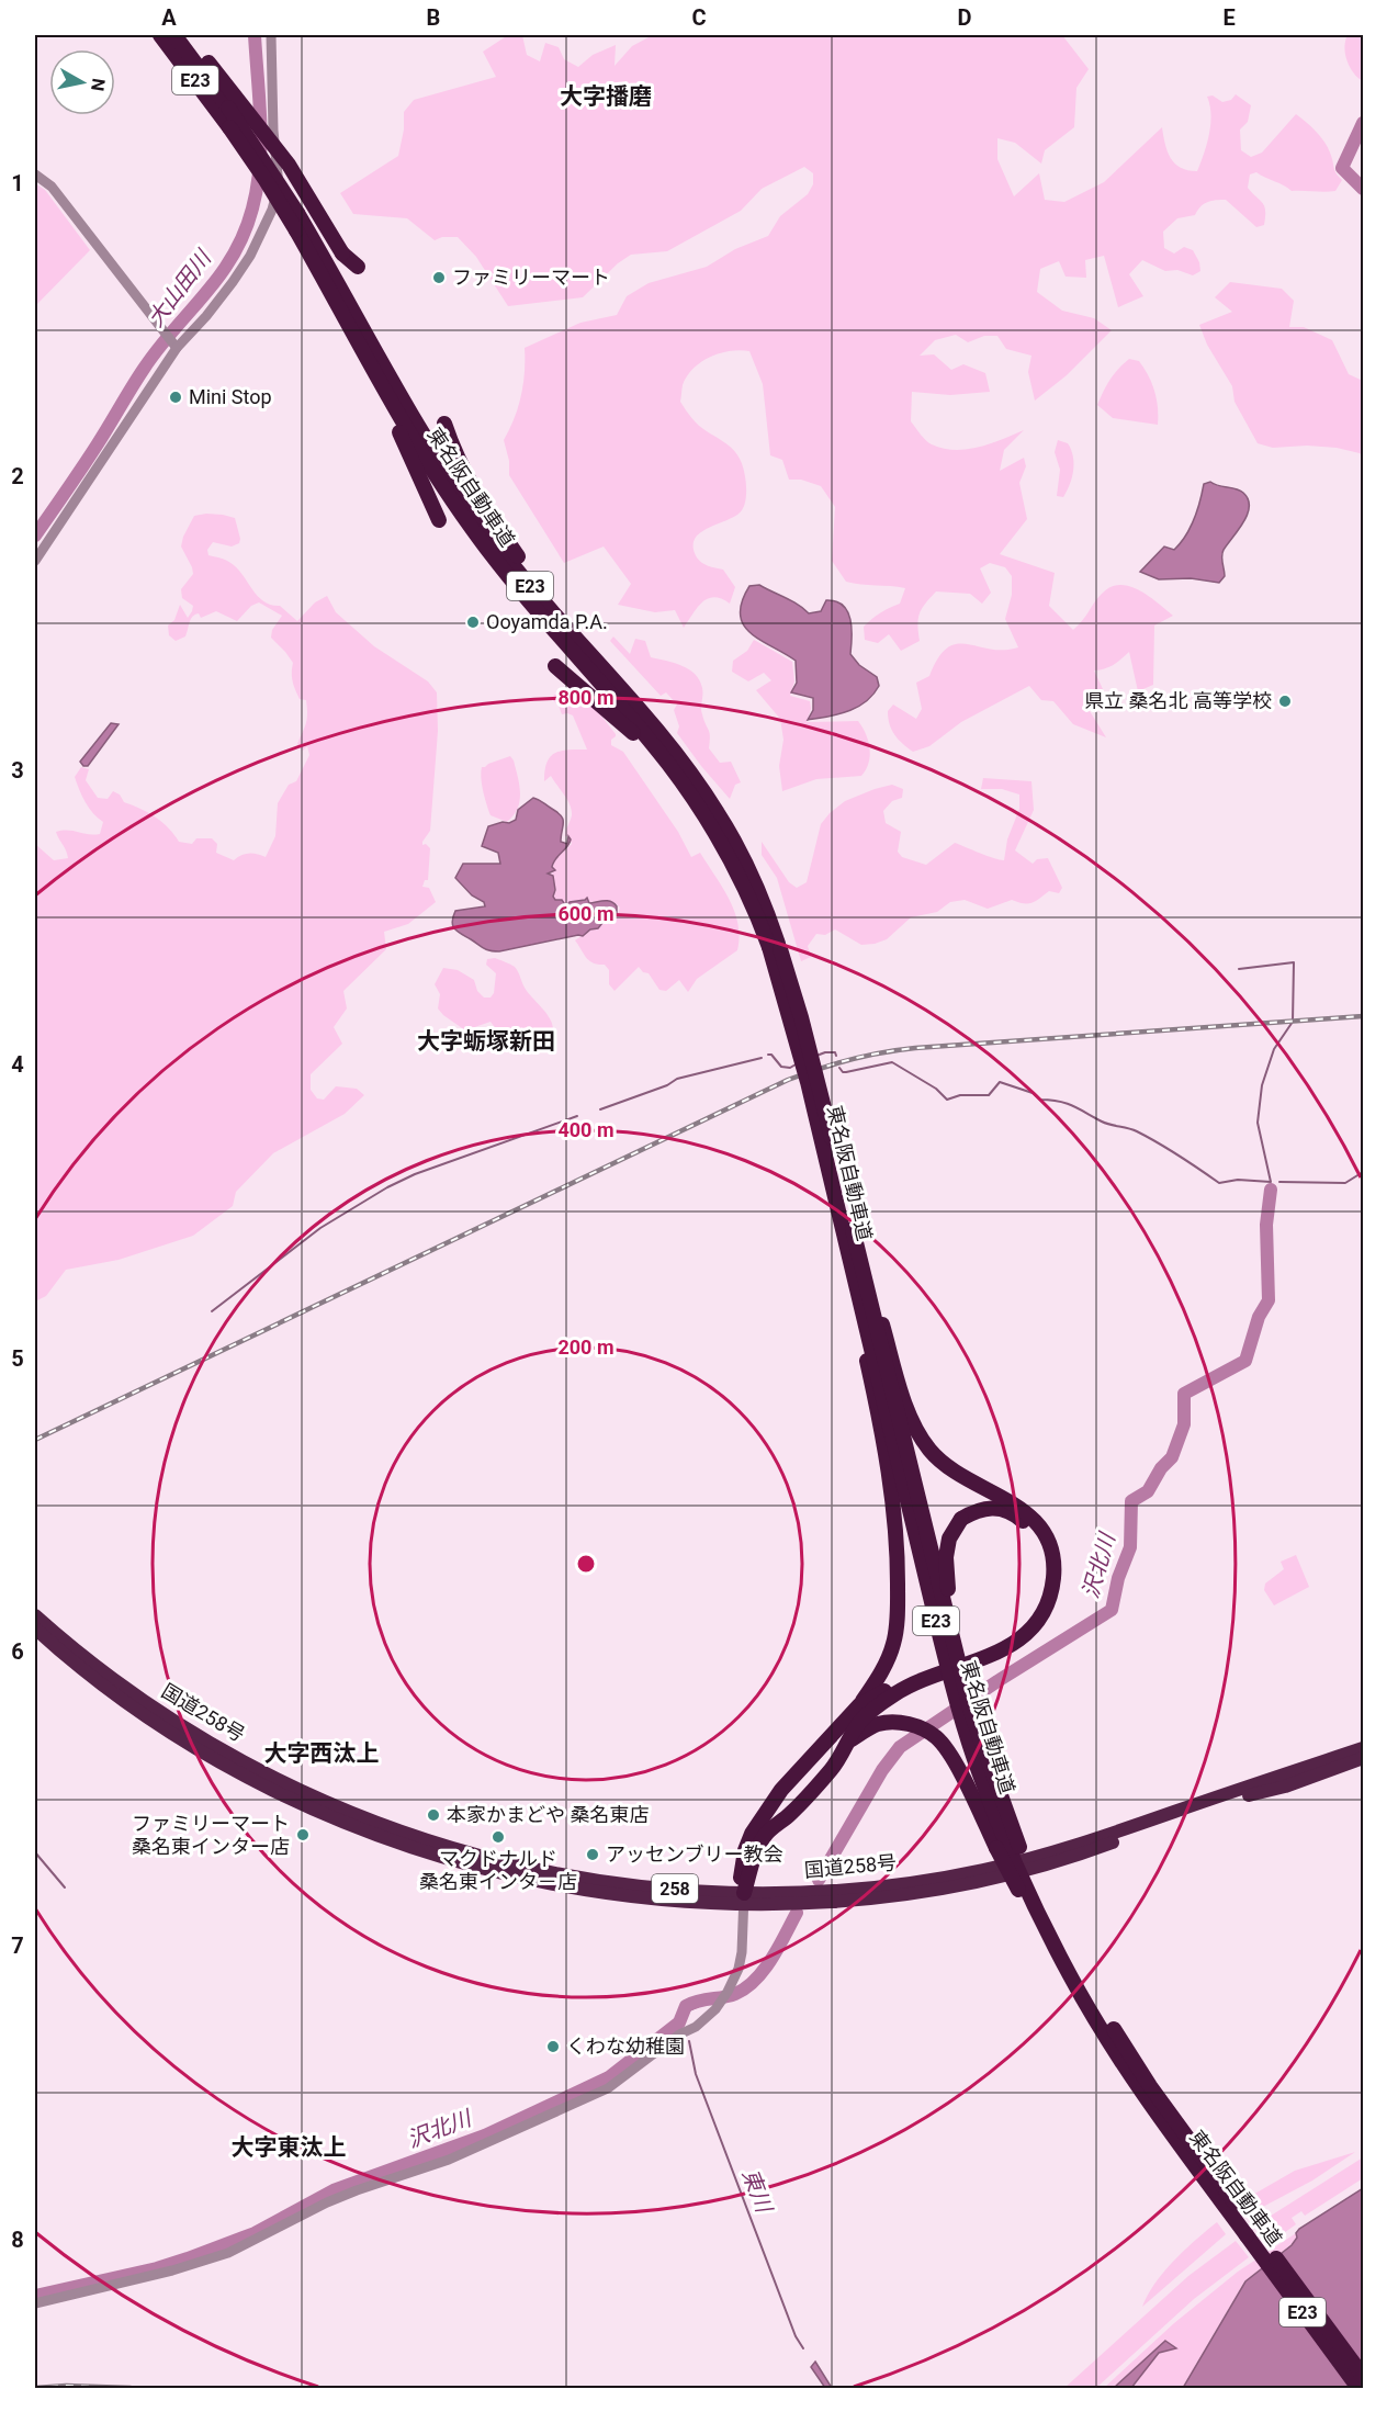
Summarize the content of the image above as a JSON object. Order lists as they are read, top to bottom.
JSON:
{
  "streets": {
    "highway": [
      "E23",
      "東名阪自動車道",
      "国道258号",
      "258"
    ]
  },
  "districts": [
    "大字播磨",
    "大字蛎塚新田",
    "大字西汰上",
    "大字東汰上"
  ],
  "water": ["大山田川", "沢北川", "東川"],
  "places": [
    "ファミリーマート",
    "Mini Stop",
    "Ooyamda P.A.",
    "県立 桑名北 高等学校",
    "本家かまどや 桑名東店",
    "ファミリーマート 桑名東インター店",
    "マクドナルド 桑名東インタ－店",
    "アッセンブリー教会",
    "くわな幼稚園"
  ],
  "north": "right",
  "grid": {
    "columns": [
      "A",
      "B",
      "C",
      "D",
      "E"
    ],
    "rows": [
      "1",
      "2",
      "3",
      "4",
      "5",
      "6",
      "7",
      "8"
    ]
  },
  "rings": [
    "800 m",
    "600 m",
    "400 m",
    "200 m"
  ]
}
